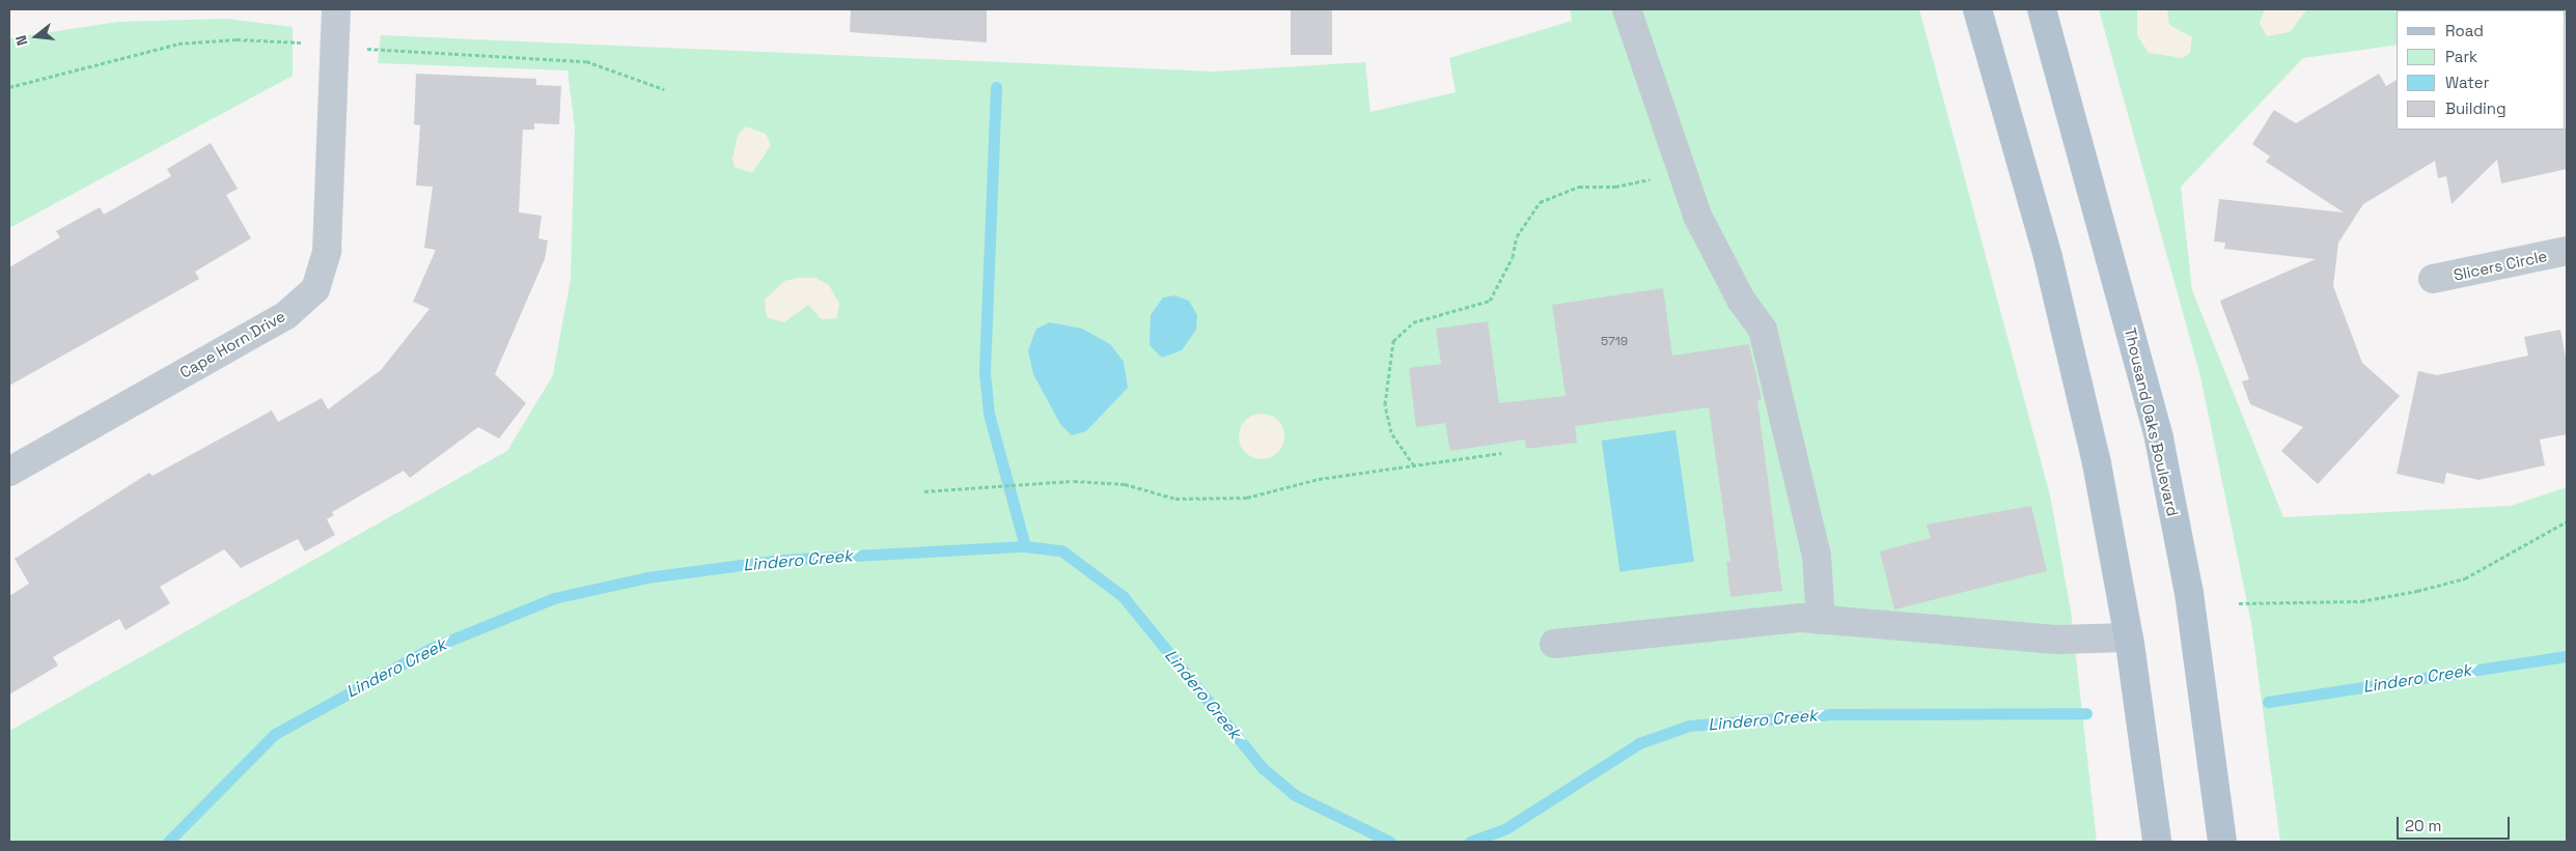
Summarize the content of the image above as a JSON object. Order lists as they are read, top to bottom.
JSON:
{
  "streets": {
    "main road": ["Thousand Oaks Boulevard"],
    "street": ["Slicers Circle", "Cape Horn Drive"]
  },
  "water": ["Lindero Creek"],
  "house_numbers": ["5719"],
  "legend": [
    "Road",
    "Park",
    "Water",
    "Building"
  ],
  "scale_bar": "20 m",
  "north": "left"
}
